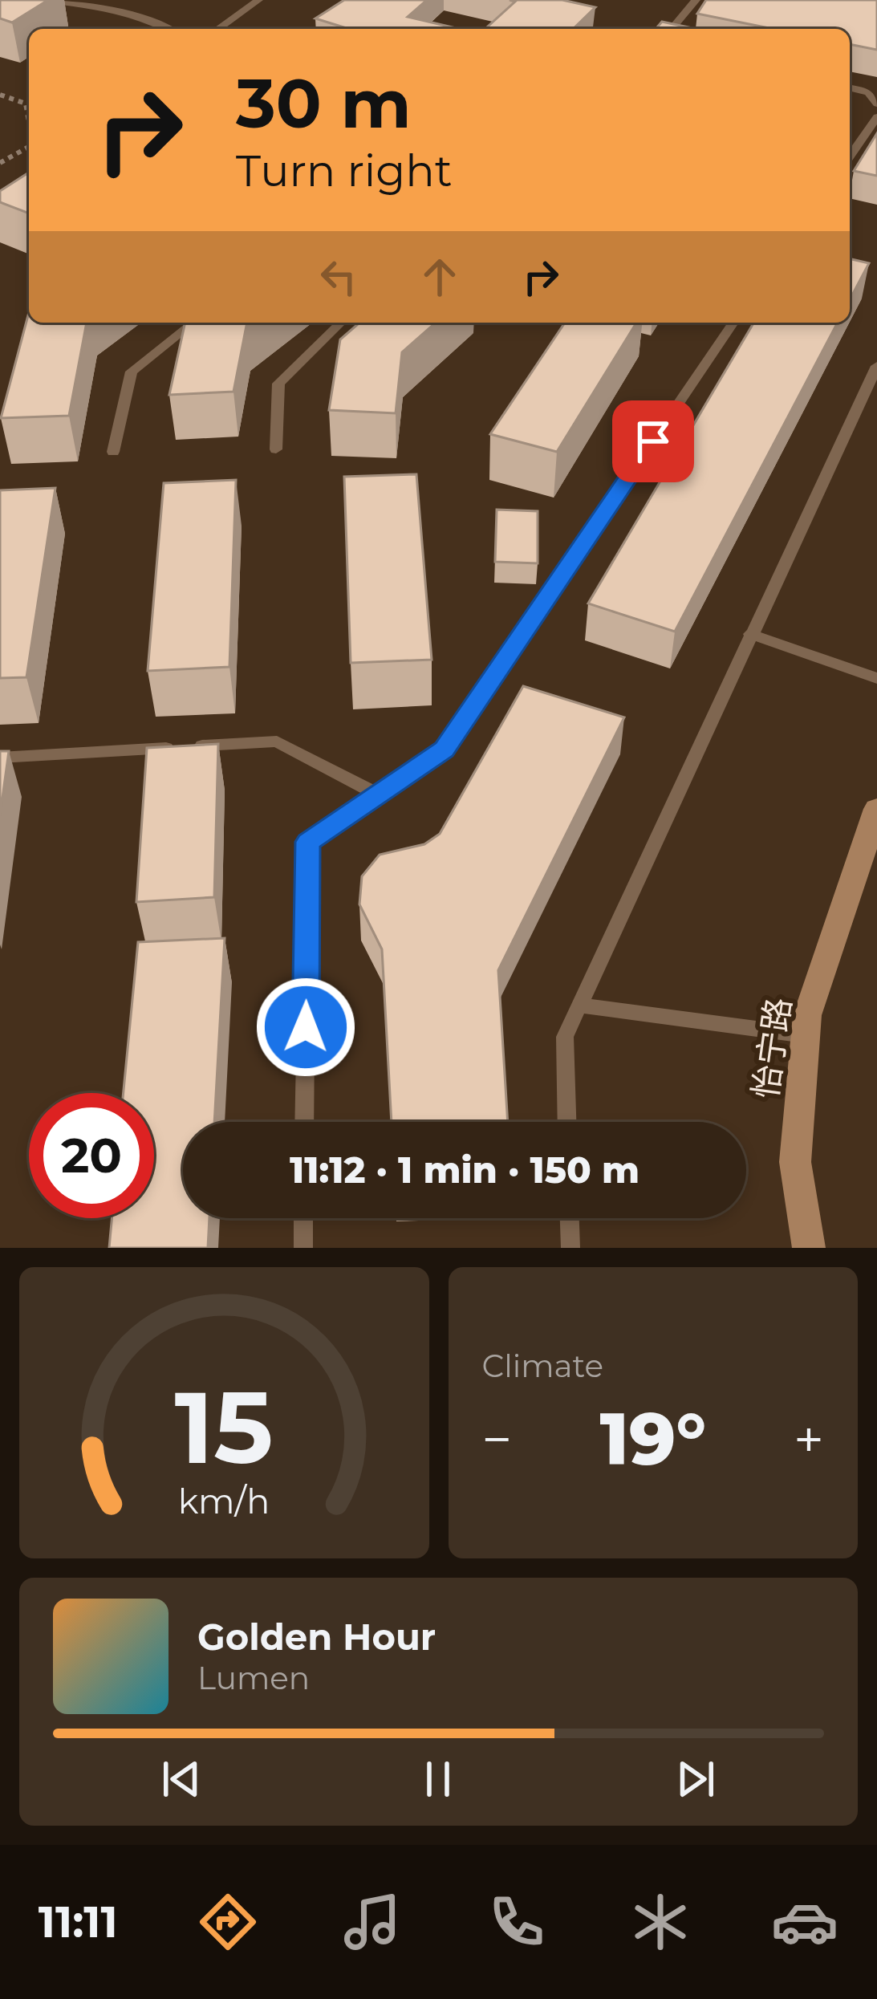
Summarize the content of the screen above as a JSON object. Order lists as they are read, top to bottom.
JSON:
{
  "streets": {
    "street": ["怡宁路"]
  },
  "page": {
    "turn": ["30 m", "Turn right"],
    "limit": "20",
    "trip": "11:12 · 1 min · 150 m",
    "tile": "Climate",
    "heat": ["−", "19°", "+"],
    "song": ["Golden Hour", "Lumen"],
    "tabs": "11:11",
    "gauge": ["15", "km/h"]
  }
}
